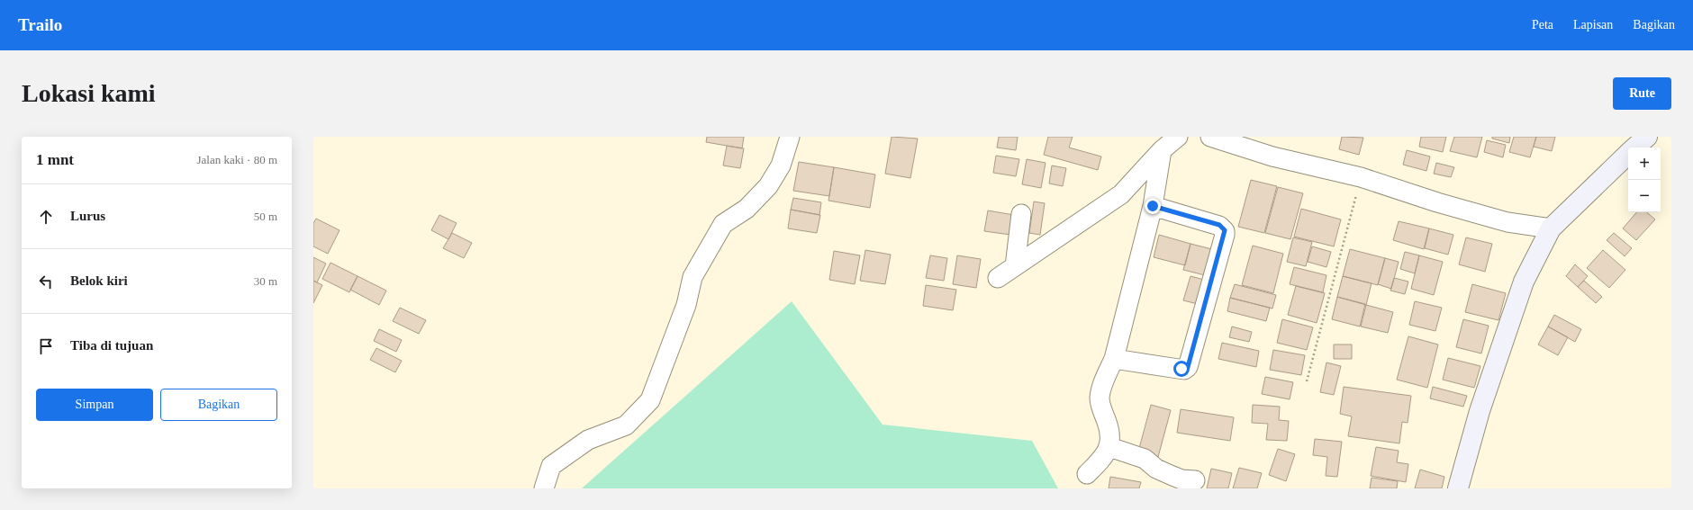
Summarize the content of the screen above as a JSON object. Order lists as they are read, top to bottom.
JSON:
{
  "page": {
    "header": "Trailo",
    "nav": ["Peta", "Lapisan", "Bagikan"],
    "buttons": [
      "Rute",
      ["Simpan", "Bagikan"]
    ],
    "title": "Lokasi kami",
    "heading": ["1 mnt", "Jalan kaki · 80 m"],
    "map_buttons": ["+", "−"],
    "list": [
      ["Lurus", "50 m"],
      ["Belok kiri", "30 m"],
      "Tiba di tujuan"
    ]
  }
}
